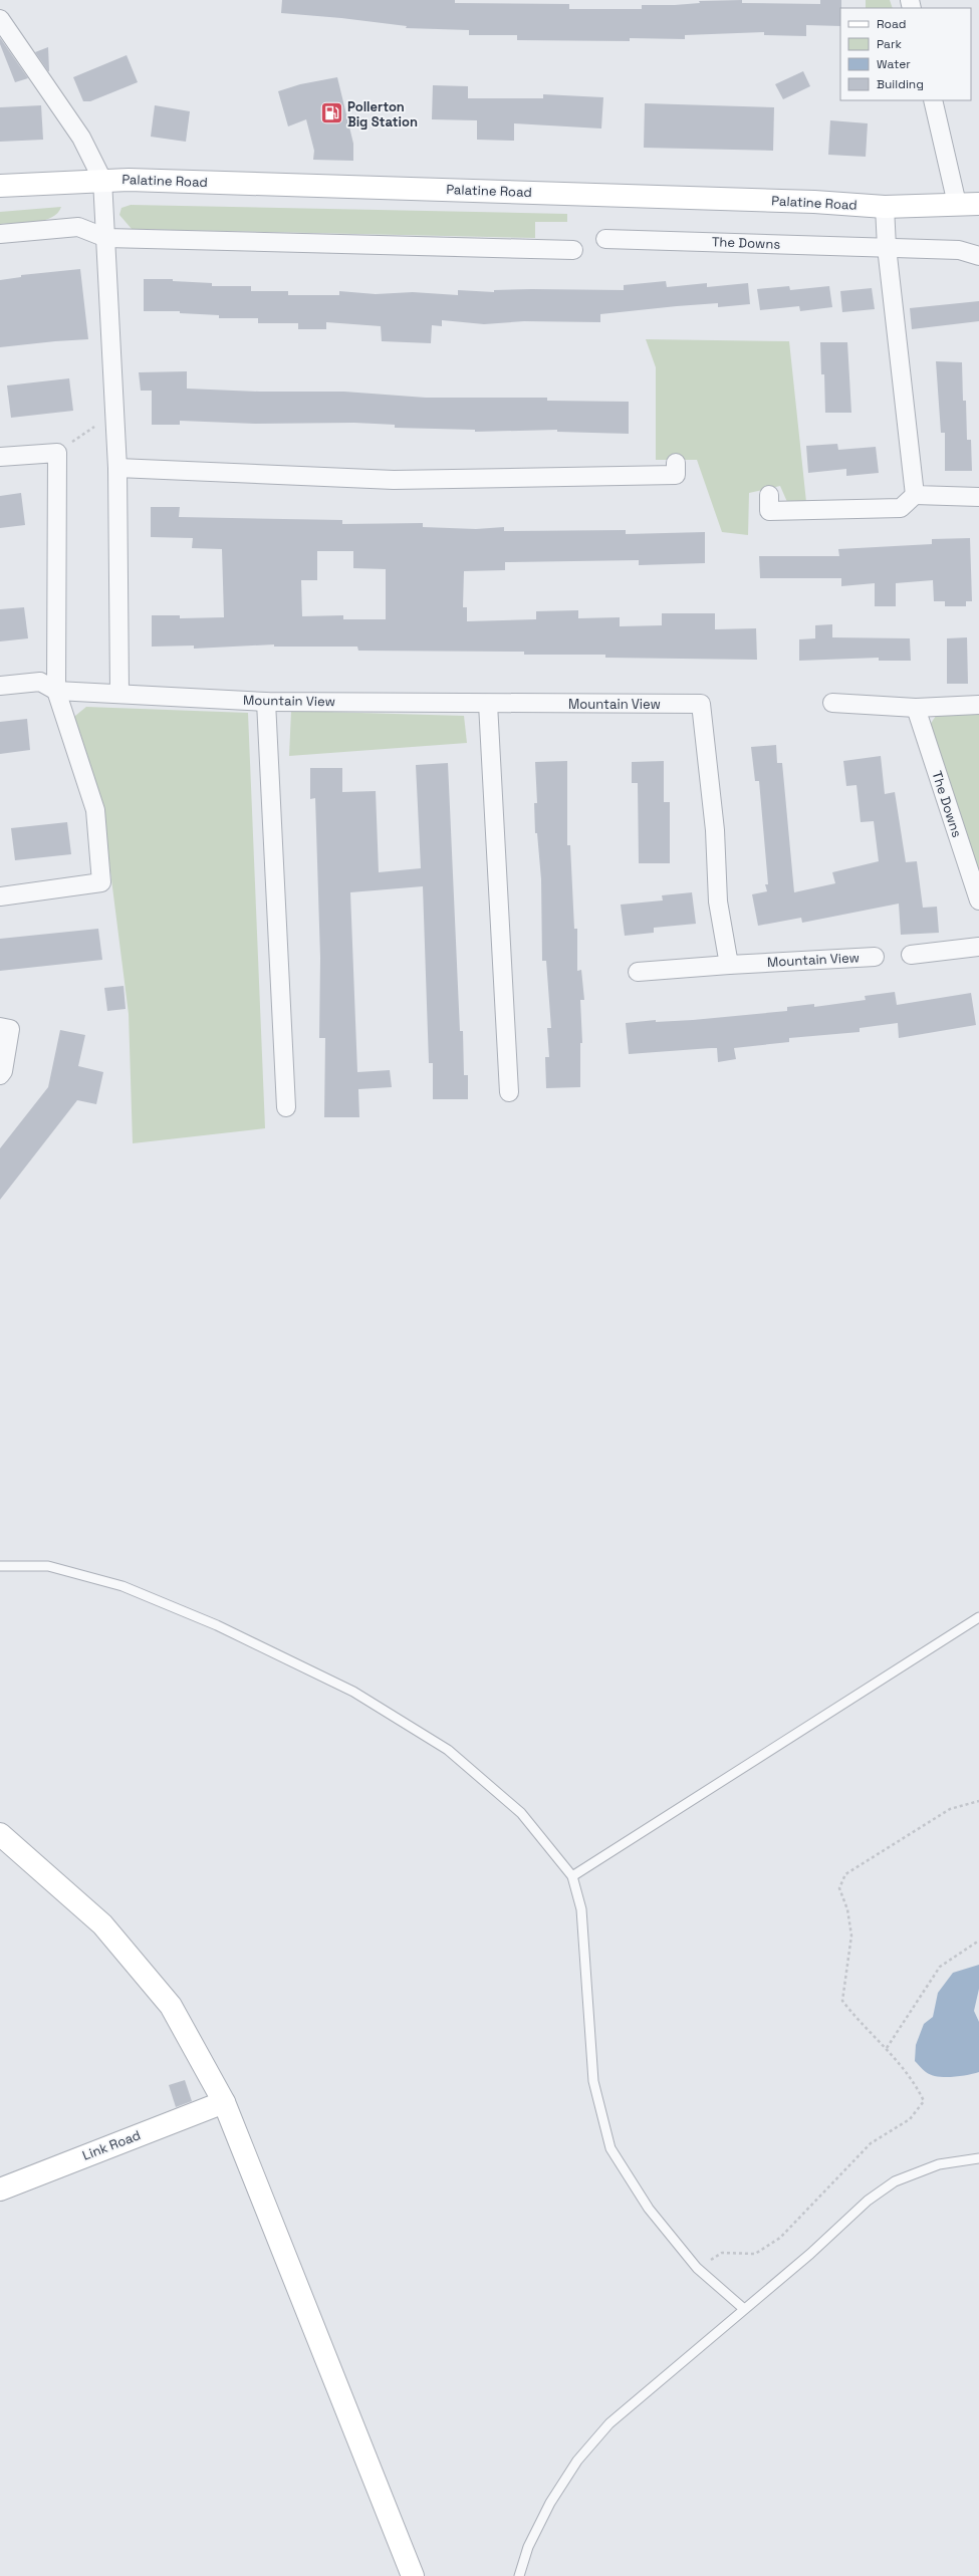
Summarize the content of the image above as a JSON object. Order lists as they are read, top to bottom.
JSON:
{
  "streets": {
    "street": [
      "Palatine Road",
      "The Downs",
      "Mountain View",
      "Link Road"
    ]
  },
  "places": {
    "fuel station": ["Pollerton Big Station"]
  },
  "legend": [
    "Road",
    "Park",
    "Water",
    "Building"
  ]
}
